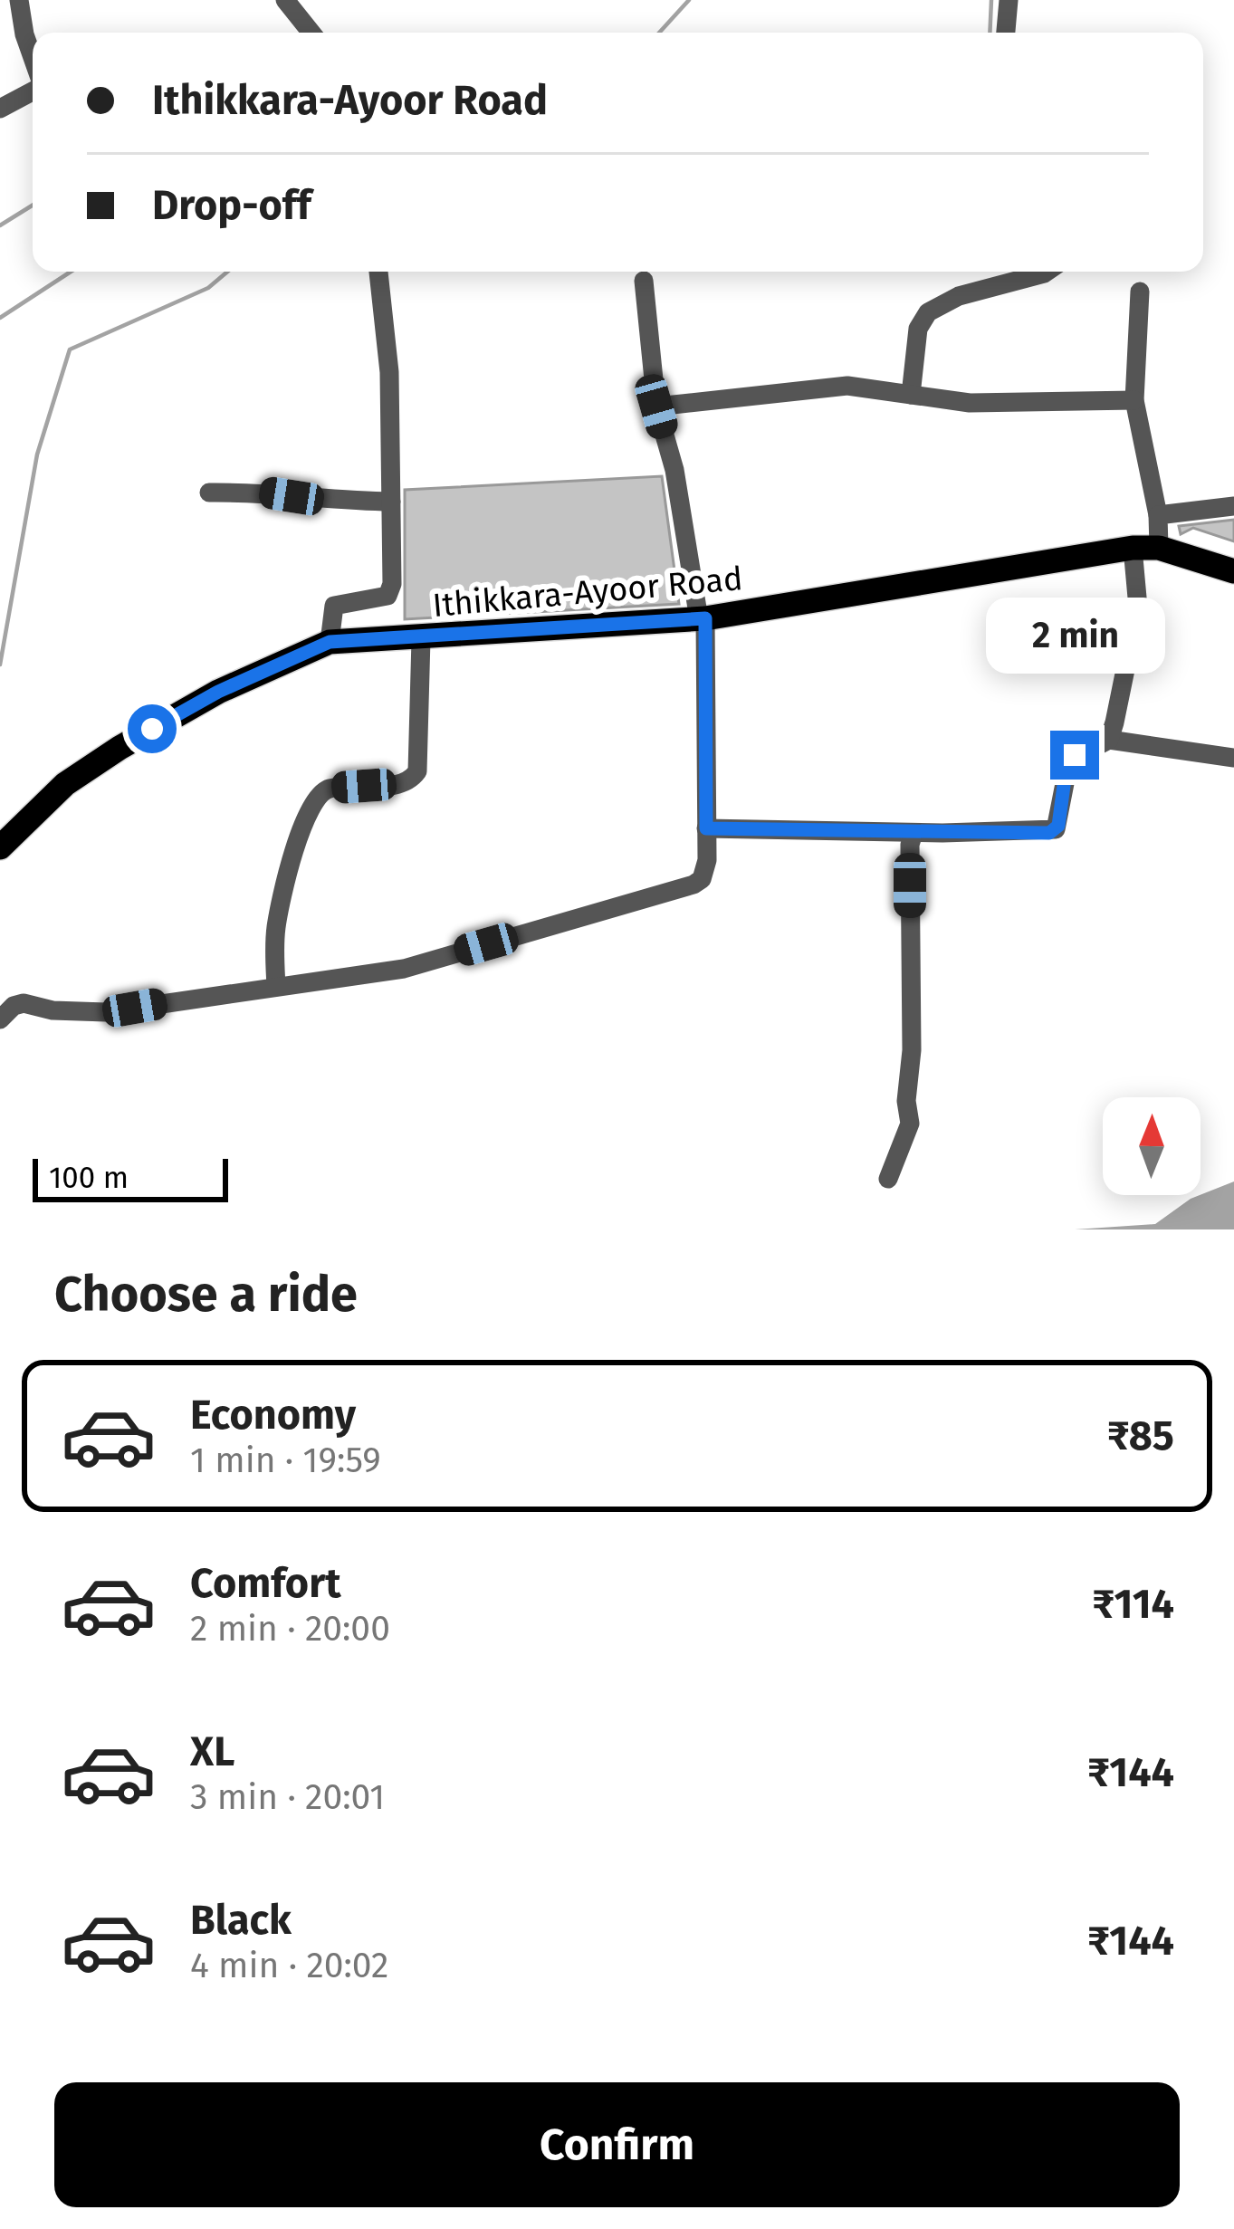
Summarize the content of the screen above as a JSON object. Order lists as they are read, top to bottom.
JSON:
{
  "streets": {
    "main road": ["Ithikkara-Ayoor Road"]
  },
  "scale_bar": "100 m",
  "north": "top",
  "page": {
    "banner": ["Ithikkara-Ayoor Road", "Drop-off"],
    "bubble": "2 min",
    "scale": "100 m",
    "heading": "Choose a ride",
    "list": [
      {
        "name": "Economy",
        "note": "1 min · 19:59",
        "value": "₹85"
      },
      {
        "name": "Comfort",
        "note": "2 min · 20:00",
        "value": "₹114"
      },
      {
        "name": "XL",
        "note": "3 min · 20:01",
        "value": "₹144"
      },
      {
        "name": "Black",
        "note": "4 min · 20:02",
        "value": "₹144"
      }
    ],
    "buttons": "Confirm"
  }
}
